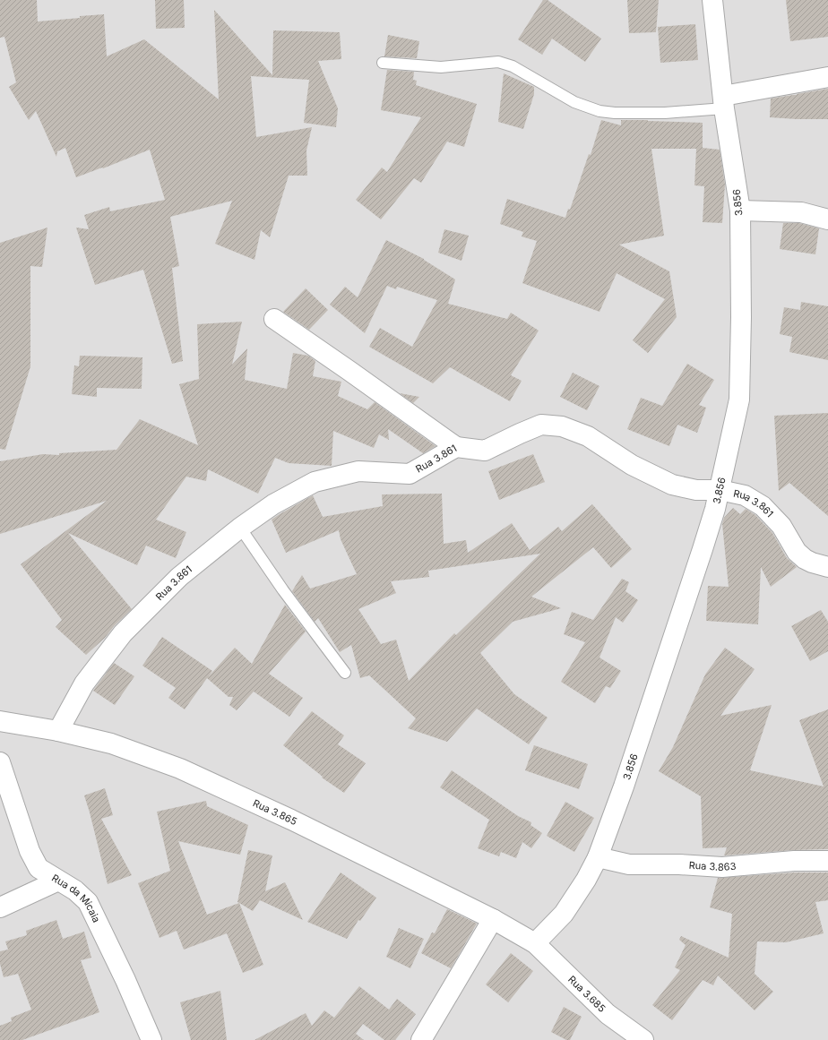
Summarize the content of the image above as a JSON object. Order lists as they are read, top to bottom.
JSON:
{
  "streets": {
    "street": [
      "3.856",
      "Rua 3.861",
      "Rua 3.865",
      "Rua 3.863",
      "Rua da Micaia",
      "Rua 3.685"
    ]
  },
  "crossings": [
    ["3.856", "Rua 3.861"],
    ["3.856", "Rua 3.865"],
    ["3.856", "Rua 3.863"],
    ["3.856", "Rua 3.685"],
    ["Rua 3.861", "Rua 3.865"],
    ["Rua 3.865", "Rua 3.685"]
  ]
}
